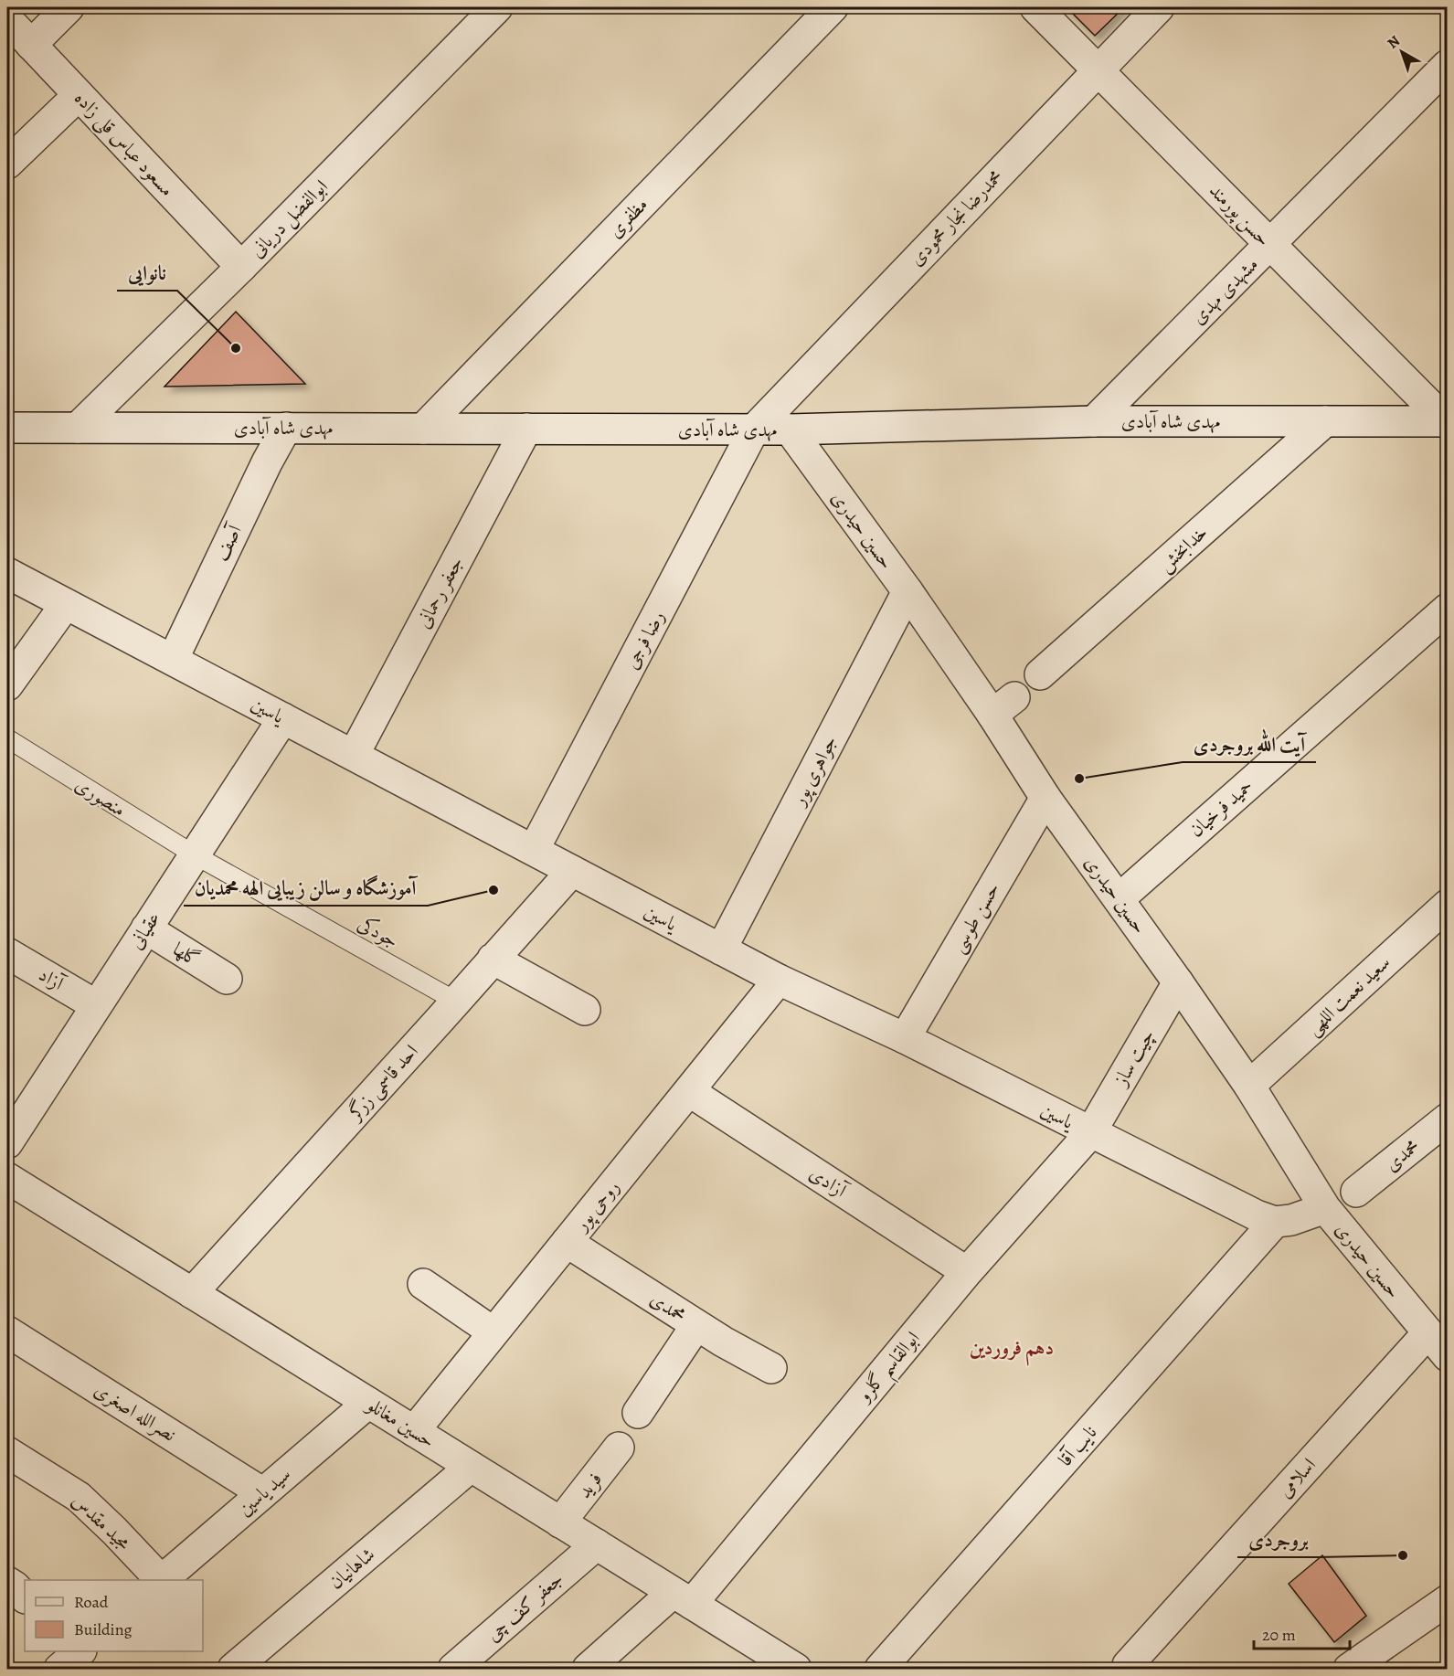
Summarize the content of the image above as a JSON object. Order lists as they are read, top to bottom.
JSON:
{
  "streets": {
    "street": [
      "مسعود عباس قلی زاده",
      "حسن پورمند",
      "مظفری",
      "محمدرضا نجار محمودی",
      "ابوالفضل دریانی",
      "مشهدی مهدی",
      "مهدی شاه آبادی",
      "حسین حیدری",
      "آصف",
      "خدابخش",
      "جعفر رحمانی",
      "رضا فرجی",
      "یاسین",
      "جواهری پور",
      "حمید فرخیان",
      "حسن طوسی",
      "عقیانی",
      "گلها",
      "آزاد",
      "سعید نعمت اللهی",
      "چیت ساز",
      "احد قاسمی زرگر",
      "محمدی",
      "آزادی",
      "روحی پور",
      "ابوالقاسم گلرو",
      "نصرالله اصغری",
      "حسین مغانلو",
      "نایب آقا",
      "اسلامی",
      "فرید",
      "سید یاسین",
      "مجید مقدس",
      "شاهانیان",
      "جعفر کف چی"
    ],
    "lane": ["منصوری", "جودکی"]
  },
  "crossings": [
    ["مسعود عباس قلی زاده", "ابوالفضل دریانی"],
    ["حسن پورمند", "محمدرضا نجار محمودی"],
    ["حسن پورمند", "مشهدی مهدی"],
    ["حسن پورمند", "مهدی شاه آبادی"],
    ["مظفری", "مهدی شاه آبادی"],
    ["محمدرضا نجار محمودی", "مهدی شاه آبادی"],
    ["محمدرضا نجار محمودی", "رضا فرجی"],
    ["ابوالفضل دریانی", "مهدی شاه آبادی"],
    ["مشهدی مهدی", "مهدی شاه آبادی"],
    ["مهدی شاه آبادی", "حسین حیدری"],
    ["مهدی شاه آبادی", "آصف"],
    ["مهدی شاه آبادی", "خدابخش"],
    ["مهدی شاه آبادی", "جعفر رحمانی"],
    ["مهدی شاه آبادی", "رضا فرجی"],
    ["حسین حیدری", "جواهری پور"],
    ["حسین حیدری", "حمید فرخیان"],
    ["حسین حیدری", "حسن طوسی"],
    ["حسین حیدری", "سعید نعمت اللهی"],
    ["حسین حیدری", "چیت ساز"],
    ["حسین حیدری", "اسلامی"],
    ["آصف", "یاسین"],
    ["جعفر رحمانی", "یاسین"],
    ["رضا فرجی", "یاسین"],
    ["یاسین", "جواهری پور"],
    ["یاسین", "حسن طوسی"],
    ["یاسین", "عقیانی"],
    ["یاسین", "چیت ساز"],
    ["یاسین", "احد قاسمی زرگر"],
    ["یاسین", "روحی پور"],
    ["یاسین", "ابوالقاسم گلرو"],
    ["یاسین", "نایب آقا"],
    ["منصوری", "عقیانی"],
    ["منصوری", "جودکی"],
    ["عقیانی", "جودکی"],
    ["عقیانی", "گلها"],
    ["عقیانی", "آزاد"],
    ["جودکی", "احد قاسمی زرگر"],
    ["چیت ساز", "ابوالقاسم گلرو"],
    ["احد قاسمی زرگر", "حسین مغانلو"],
    ["محمدی", "روحی پور"],
    ["آزادی", "روحی پور"],
    ["آزادی", "ابوالقاسم گلرو"],
    ["روحی پور", "حسین مغانلو"],
    ["ابوالقاسم گلرو", "حسین مغانلو"],
    ["نصرالله اصغری", "سید یاسین"],
    ["حسین مغانلو", "فرید"],
    ["حسین مغانلو", "سید یاسین"],
    ["حسین مغانلو", "شاهانیان"],
    ["حسین مغانلو", "جعفر کف چی"]
  ],
  "districts": ["دهم فروردین"],
  "places": [
    "نانوایی",
    "آیت الله بروجردی",
    "آموزشگاه و سالن زیبایی الهه محمدیان",
    "بروجردی"
  ],
  "legend": ["Road", "Building"],
  "scale_bar": "20 m",
  "north": "top left"
}
